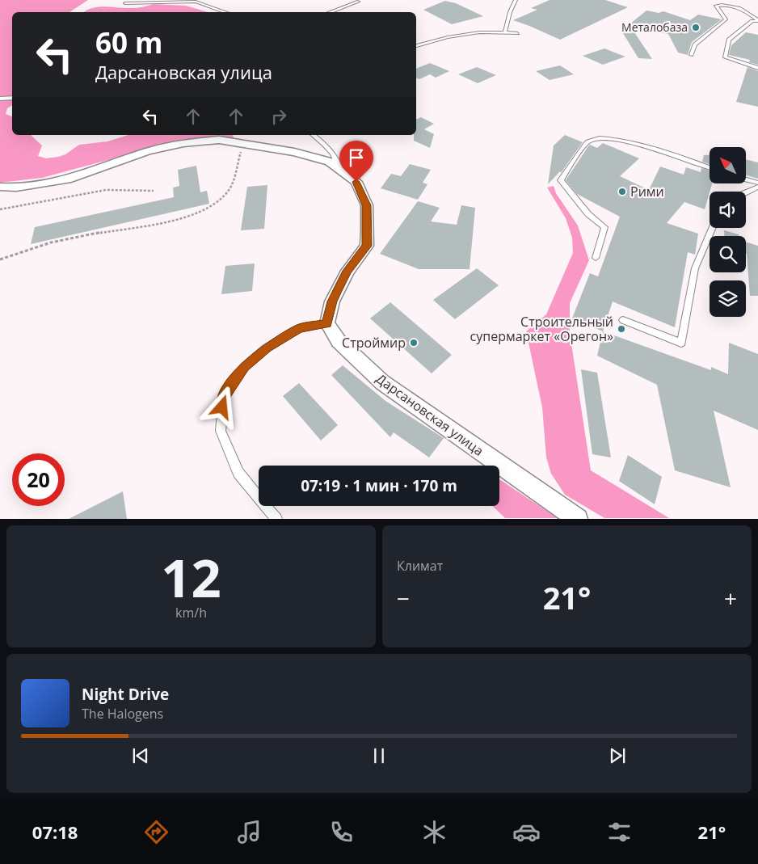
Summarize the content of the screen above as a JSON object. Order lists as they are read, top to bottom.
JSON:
{
  "streets": {
    "street": ["Дарсановская улица"]
  },
  "places": [
    "Металобаза",
    "Рими",
    "Строительный супермаркет «Орегон»",
    "Строймир"
  ],
  "north": "top left",
  "page": {
    "turn": ["60 m", "Дарсановская улица"],
    "limit": "20",
    "trip": "07:19 · 1 мин · 170 m",
    "tile": [
      ["12", "km/h"],
      "Климат"
    ],
    "heat": ["−", "21°", "+"],
    "song": ["Night Drive", "The Halogens"],
    "tabs": ["07:18", "21°"]
  }
}
